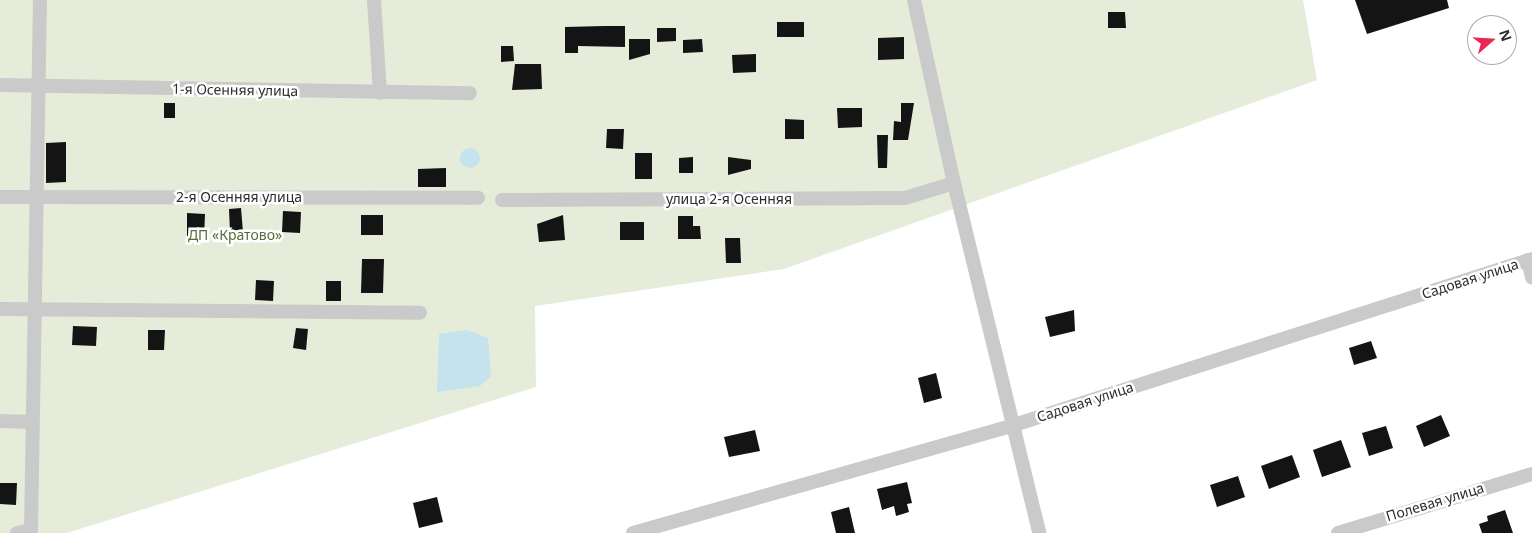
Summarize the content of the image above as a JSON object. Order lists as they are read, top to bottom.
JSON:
{
  "streets": {
    "street": [
      "1-я Осенняя улица",
      "2-я Осенняя улица",
      "улица 2-я Осенняя",
      "Садовая улица",
      "Полевая улица"
    ]
  },
  "parks": ["ДП «Кратово»"],
  "north": "right"
}
